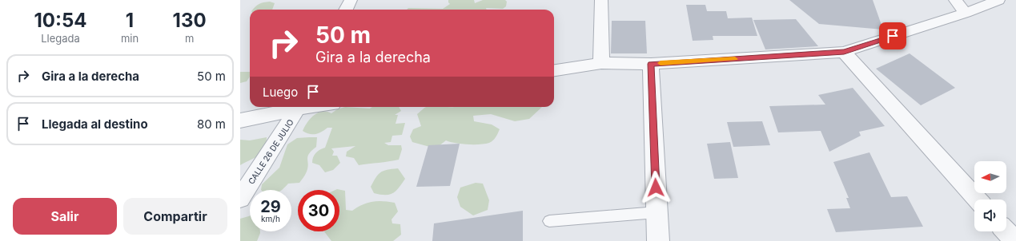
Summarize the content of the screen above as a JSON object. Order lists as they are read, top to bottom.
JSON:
{
  "streets": {
    "street": ["CALLE 26 DE JULIO"]
  },
  "north": "left",
  "page": {
    "eta": [
      "10:54",
      "Llegada",
      "1",
      "min",
      "130",
      "m"
    ],
    "turn": ["50 m", "Gira a la derecha"],
    "list": [
      {
        "name": "Gira a la derecha",
        "value": "50 m"
      },
      {
        "name": "Llegada al destino",
        "value": "80 m"
      }
    ],
    "then": "Luego",
    "speed": "29 km/h",
    "limit": "30",
    "buttons": ["Salir", "Compartir"]
  }
}
